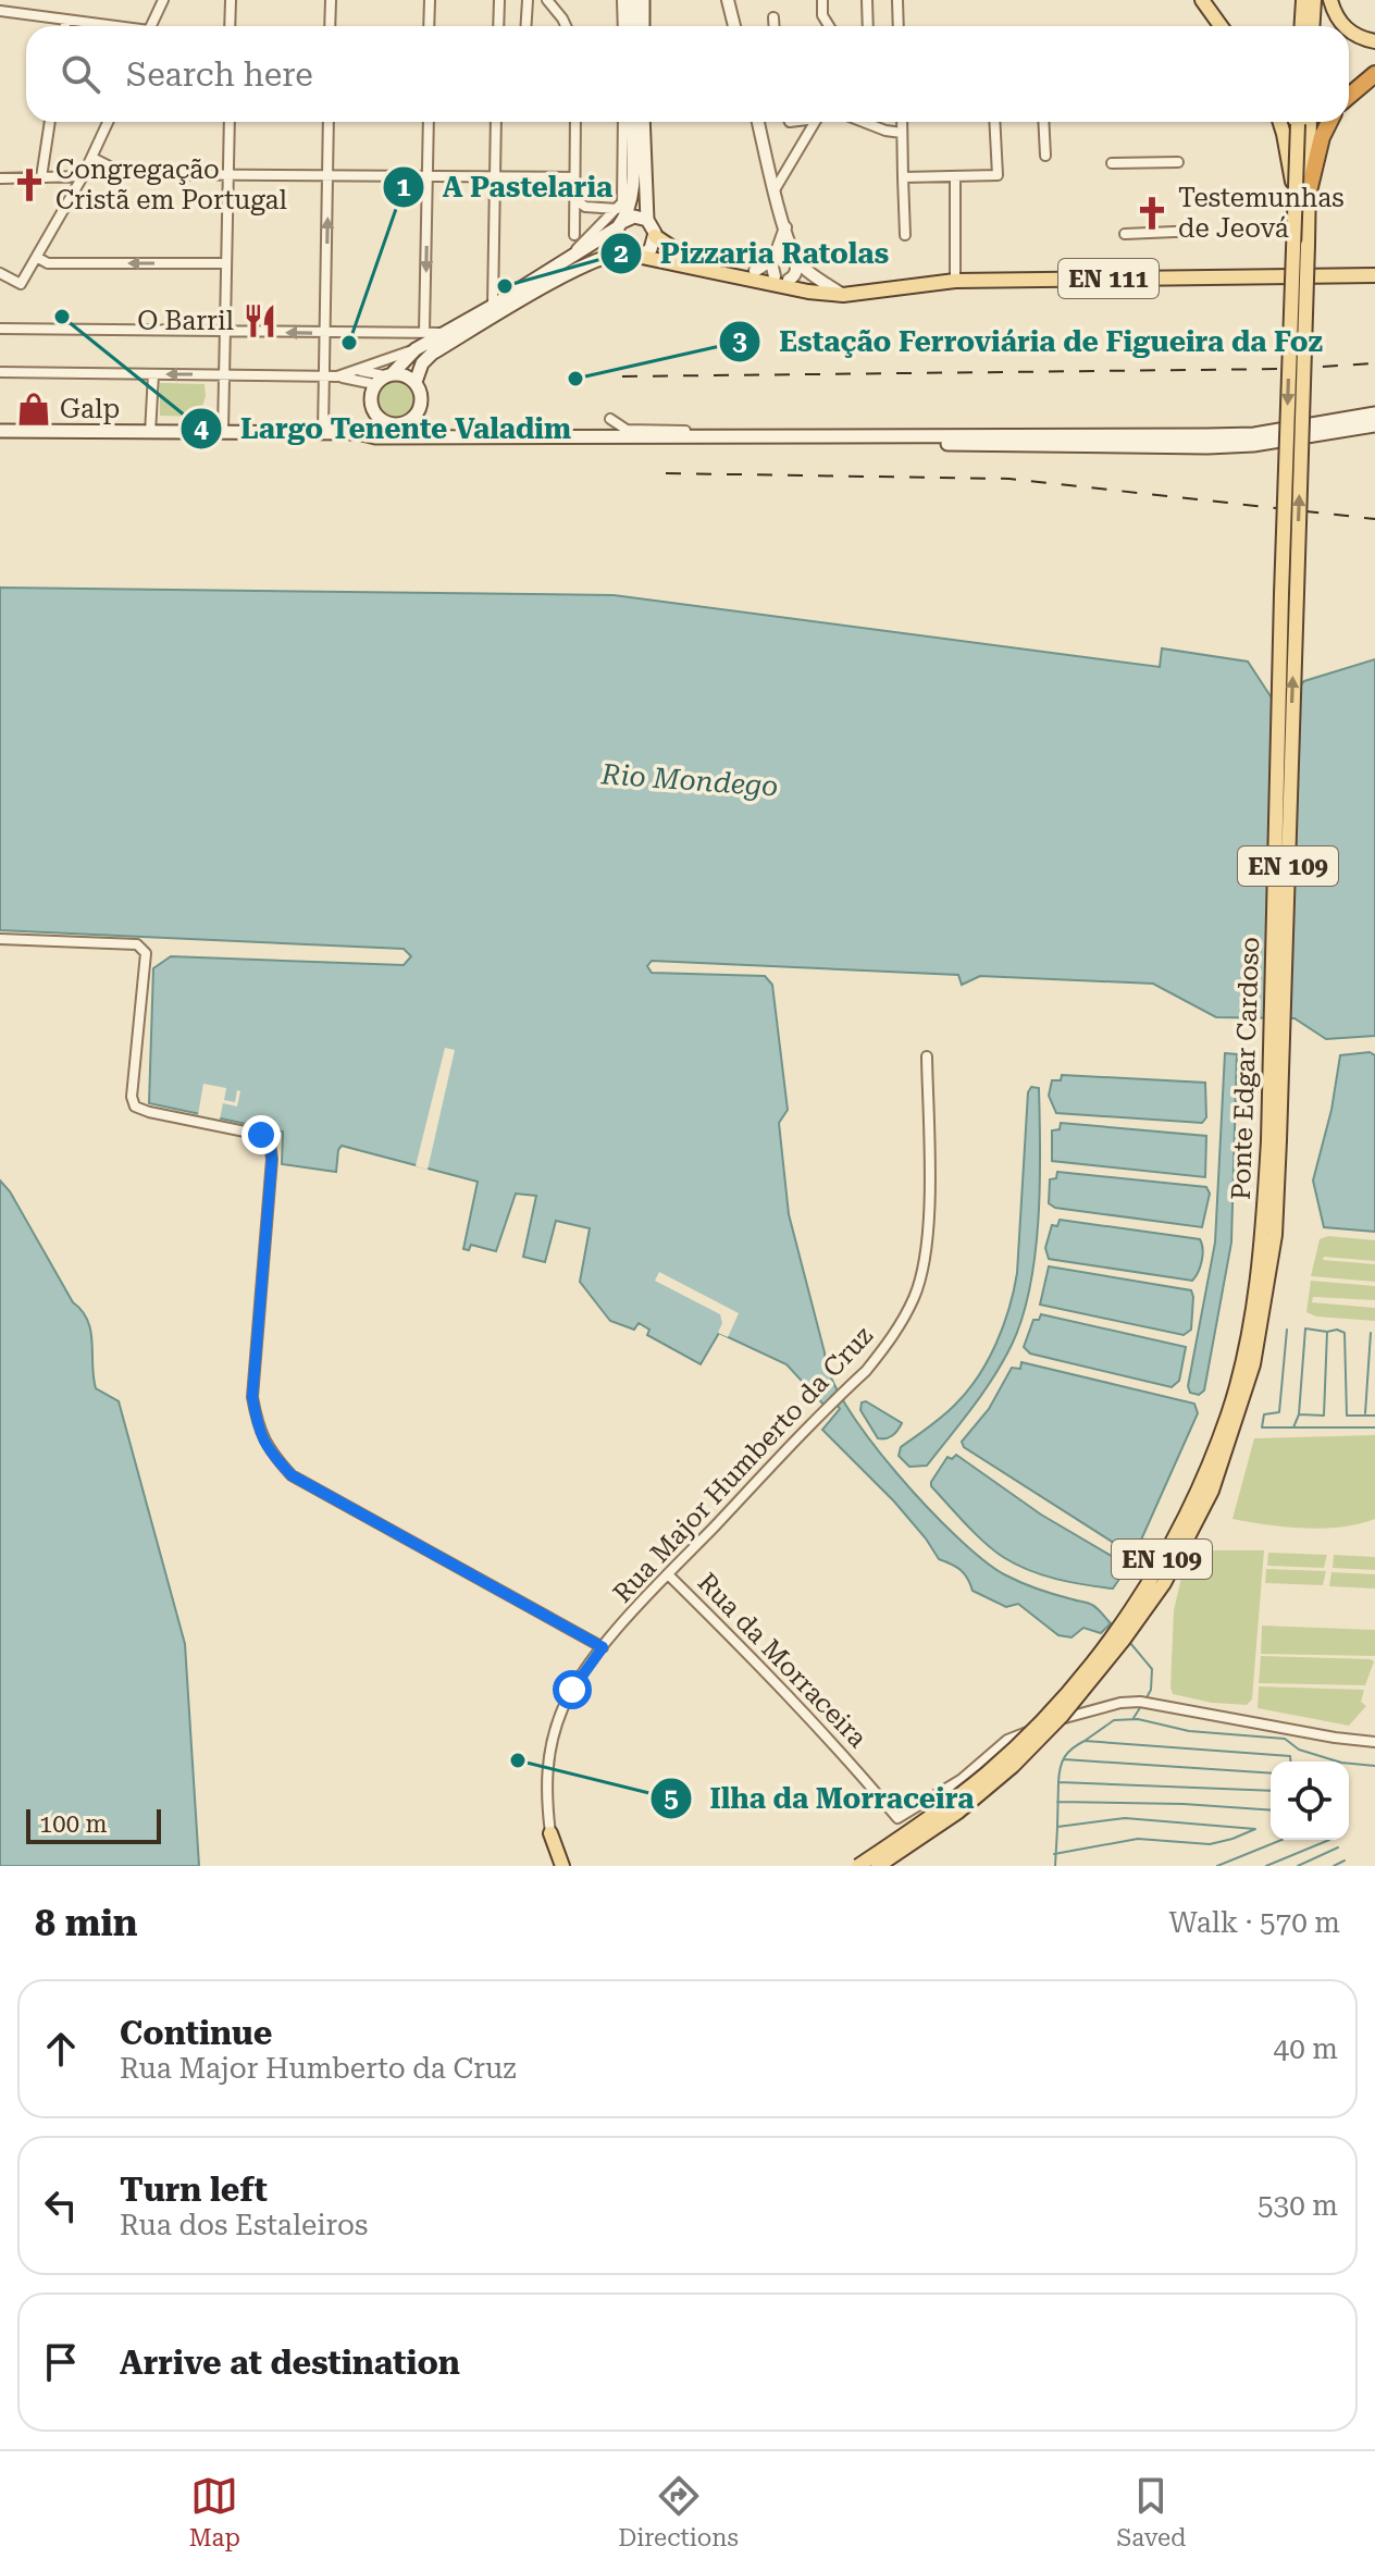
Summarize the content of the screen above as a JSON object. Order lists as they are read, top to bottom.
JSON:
{
  "streets": {
    "main road": ["EN 111", "EN 109", "Ponte Edgar Cardoso"],
    "street": ["Rua Major Humberto da Cruz", "Rua da Morraceira"]
  },
  "crossings": [
    ["Rua Major Humberto da Cruz", "Rua da Morraceira"]
  ],
  "water": ["Rio Mondego"],
  "places": {
    "church": ["Congregação Cristã em Portugal", "Testemunhas de Jeová"],
    "other": [
      "Pizzaria Ratolas",
      "Largo Tenente Valadim",
      "A Pastelaria",
      "Estação Ferroviária de Figueira da Foz",
      "Ilha da Morraceira"
    ],
    "restaurant": ["O Barril"],
    "shop": ["Galp"]
  },
  "scale_bar": "100 m",
  "page": {
    "search": "Search here",
    "scale": "100 m",
    "heading": ["8 min", "Walk · 570 m"],
    "list": [
      ["Continue", "Rua Major Humberto da Cruz", "40 m"],
      ["Turn left", "Rua dos Estaleiros", "530 m"],
      "Arrive at destination"
    ],
    "nav": ["Map", "Directions", "Saved"]
  }
}
